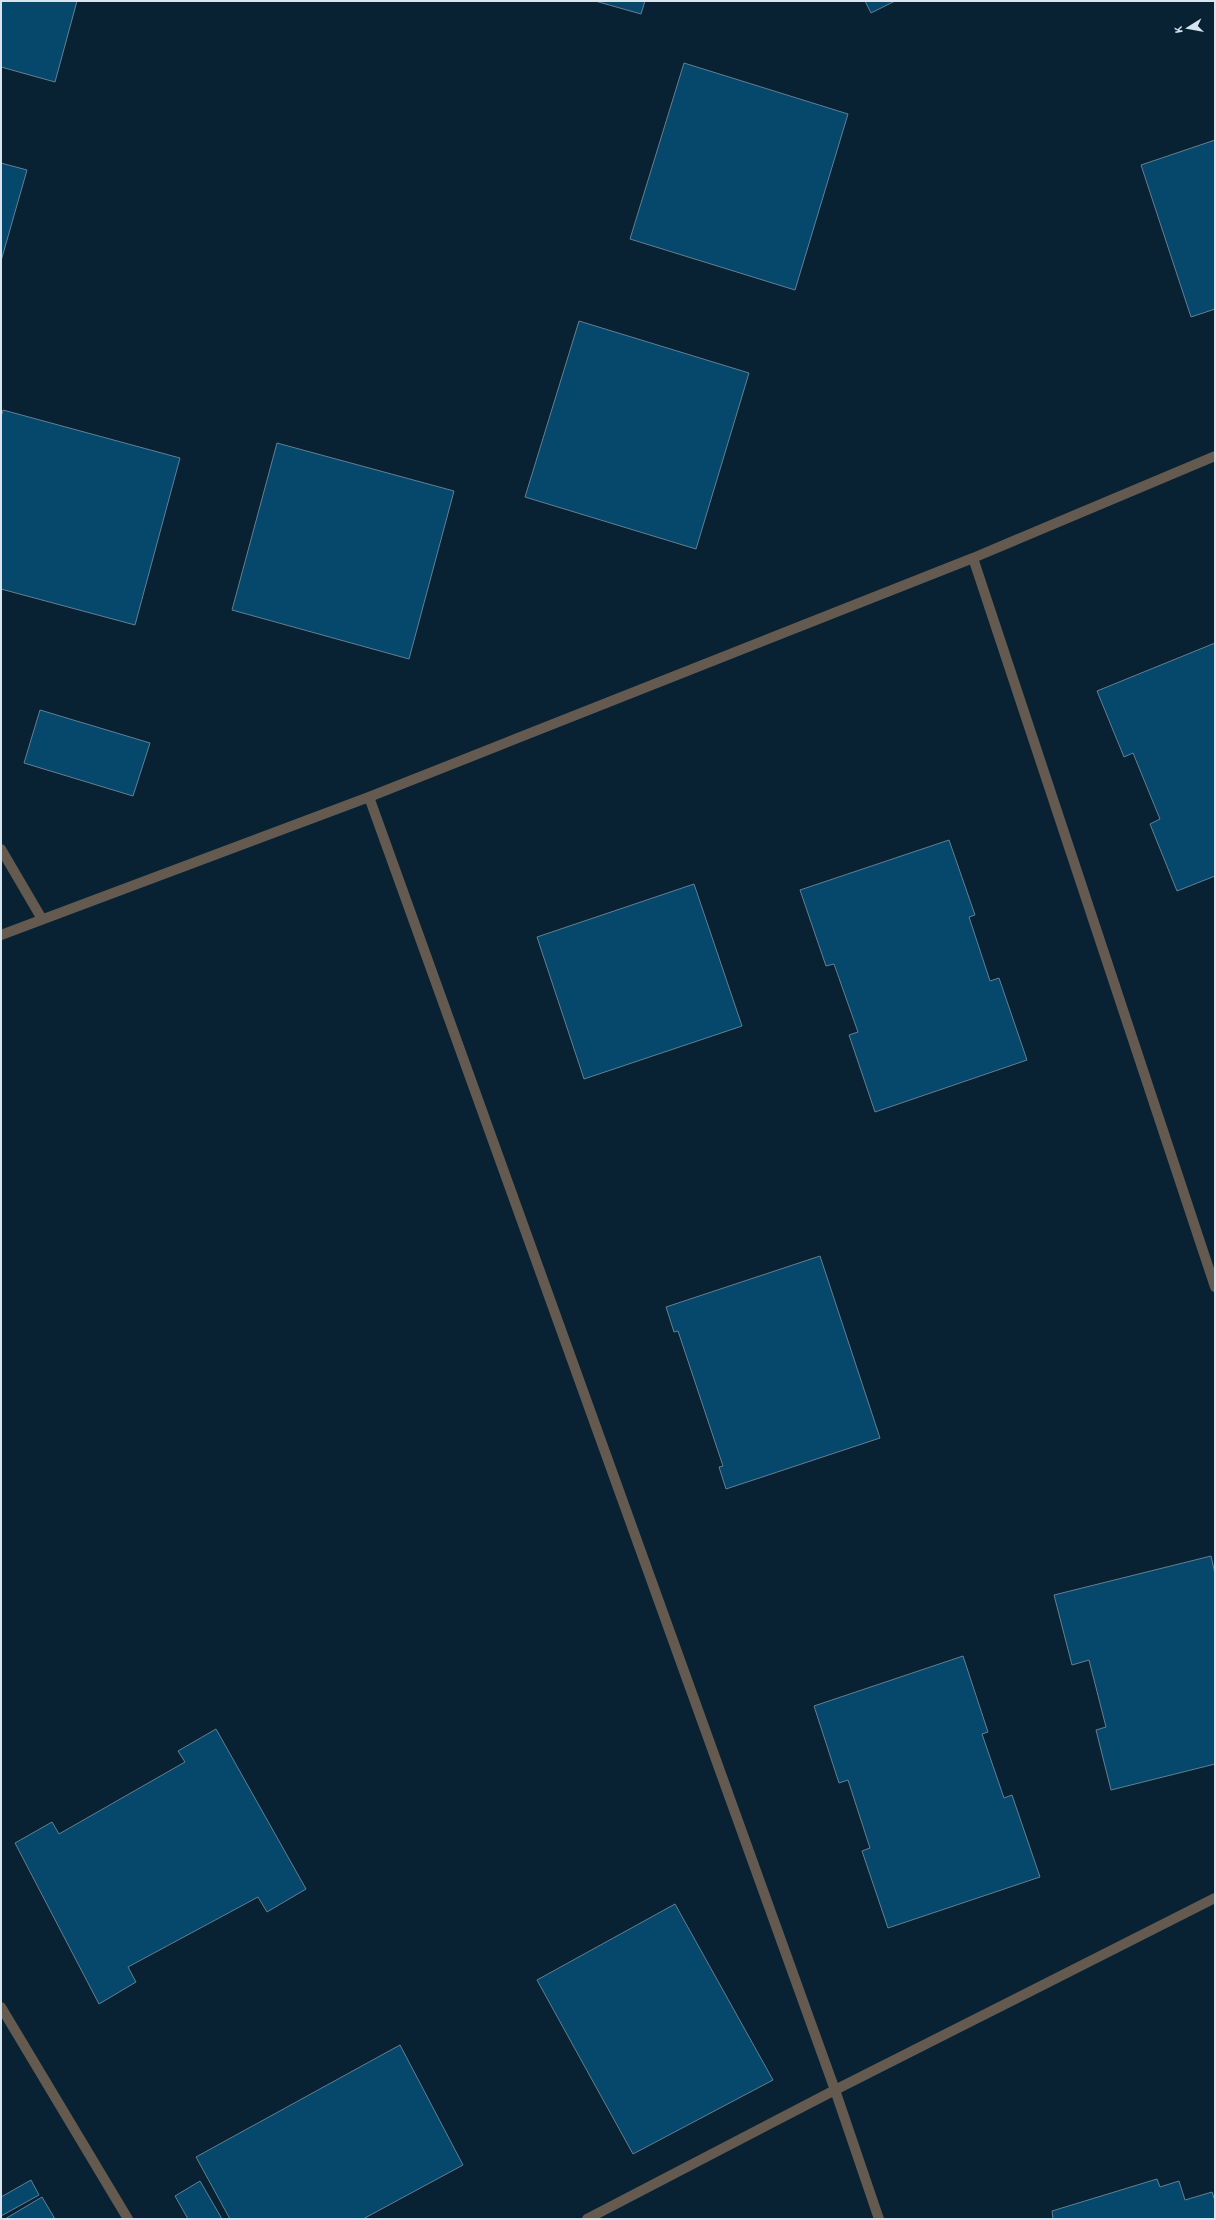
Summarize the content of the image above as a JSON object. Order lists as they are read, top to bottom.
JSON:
{
  "north": "left"
}
